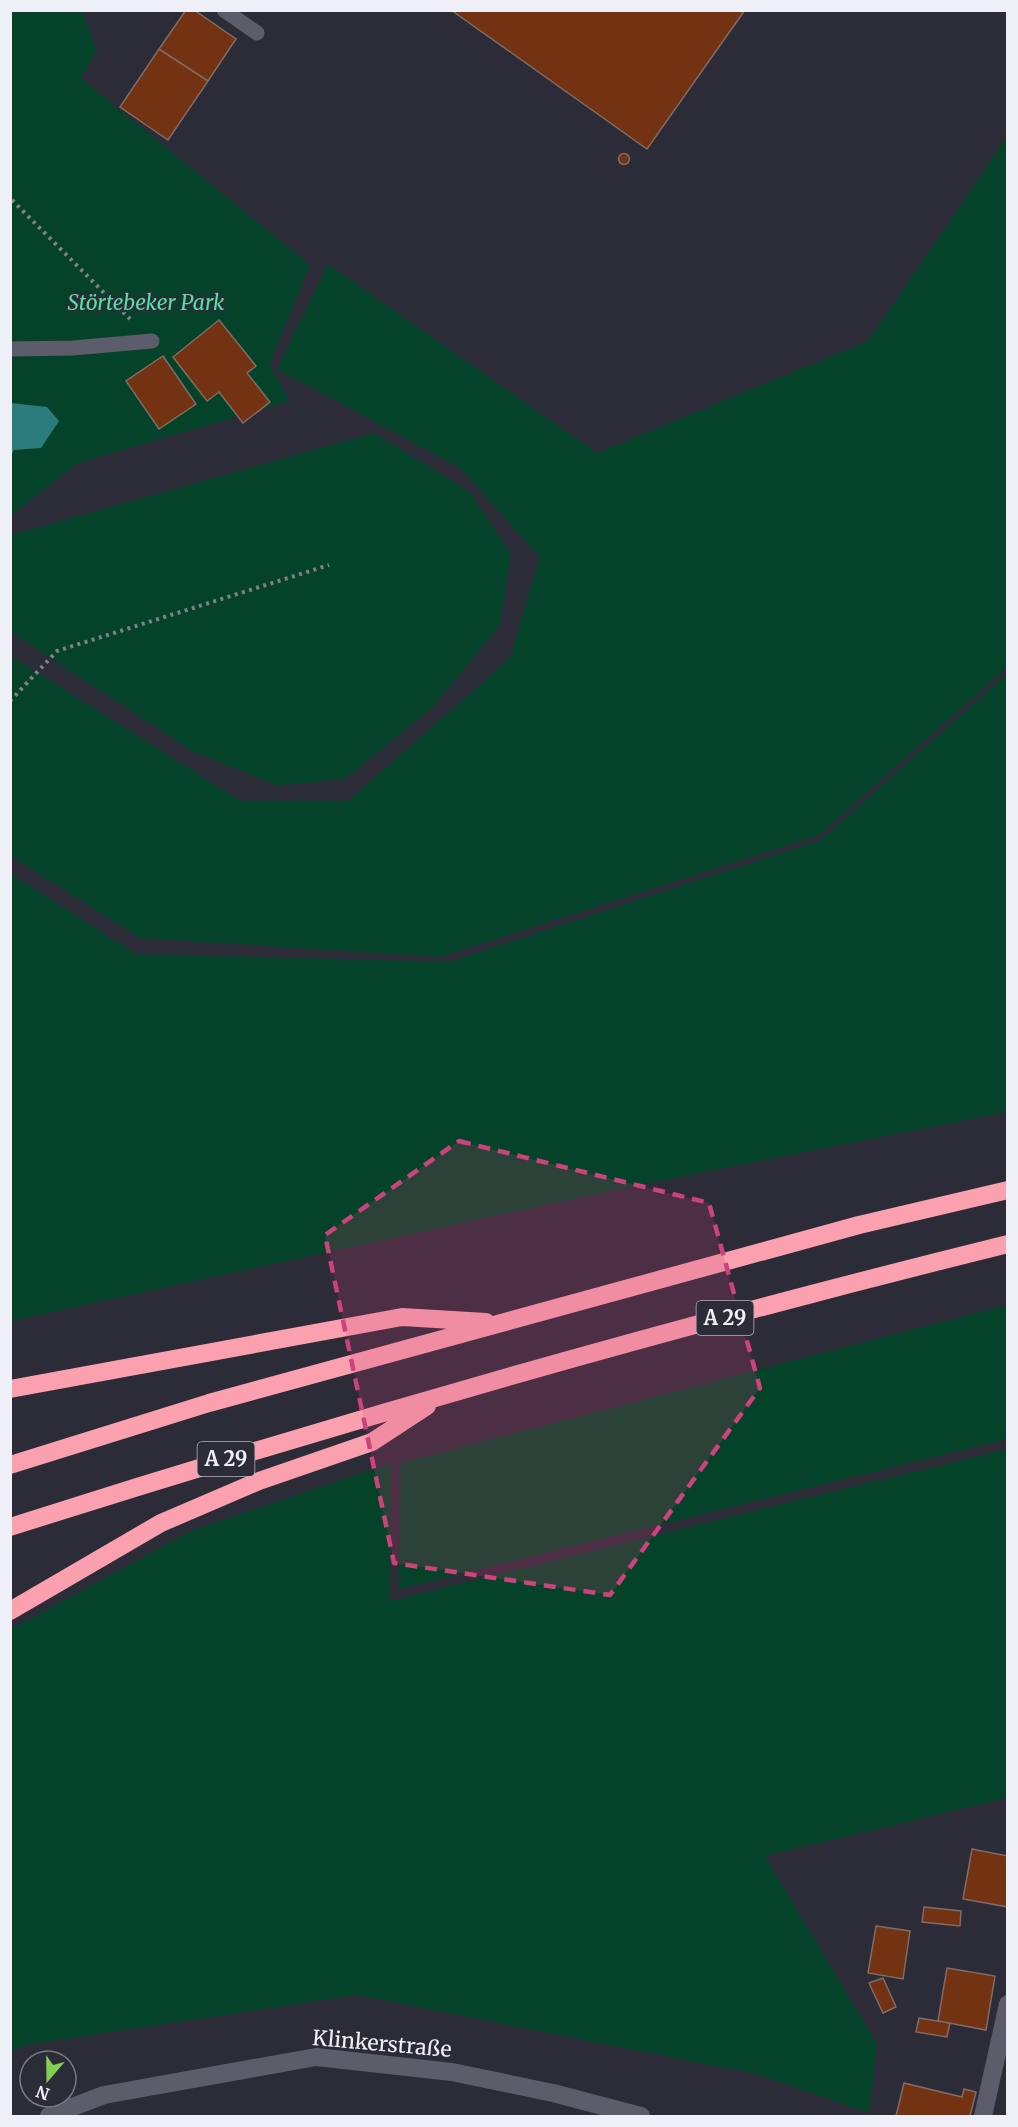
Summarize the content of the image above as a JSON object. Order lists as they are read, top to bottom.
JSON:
{
  "streets": {
    "highway": ["A 29"],
    "street": ["Klinkerstraße"]
  },
  "parks": ["Störtebeker Park"],
  "north": "bottom"
}
